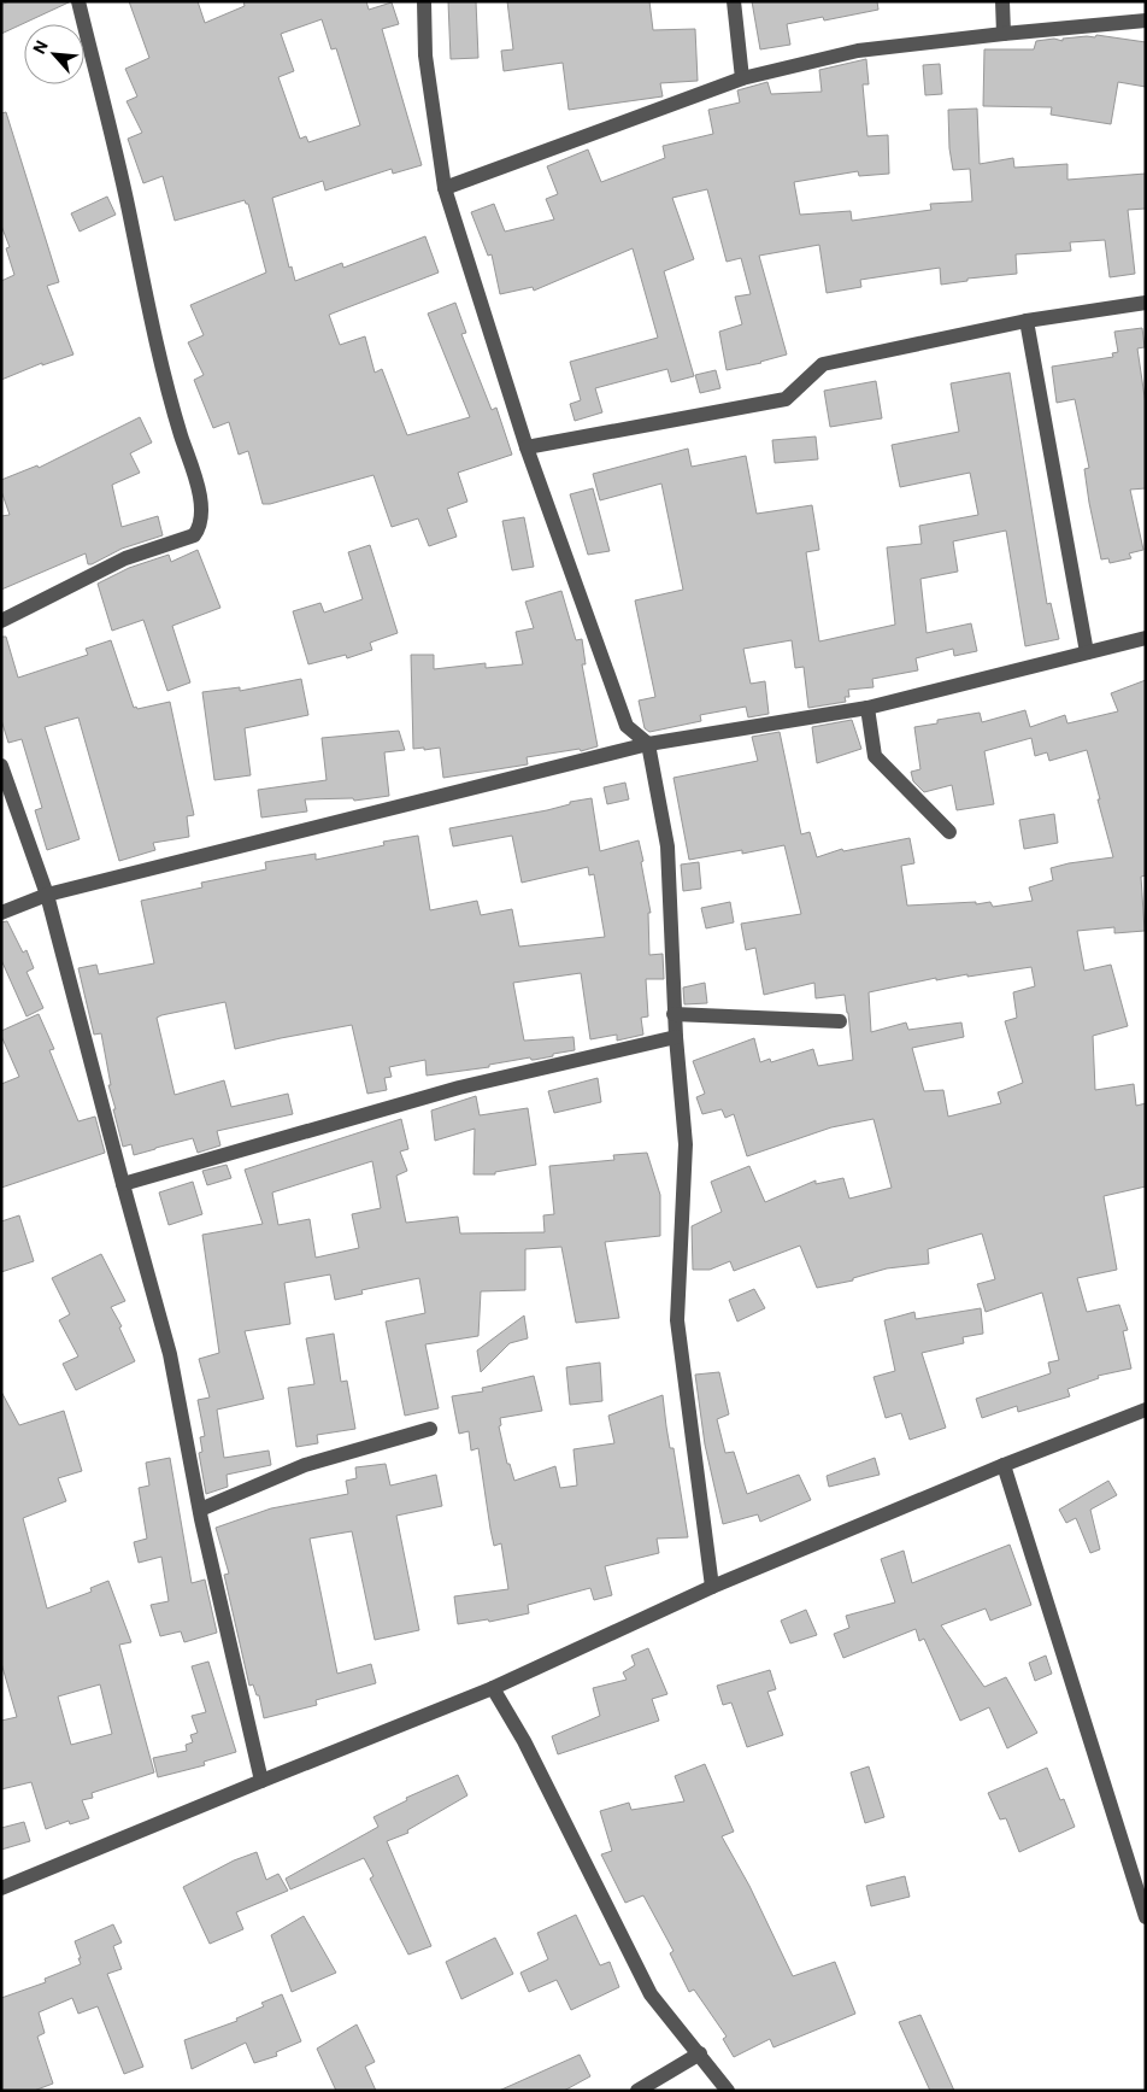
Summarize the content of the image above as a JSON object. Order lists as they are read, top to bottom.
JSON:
{
  "north": "top left"
}
